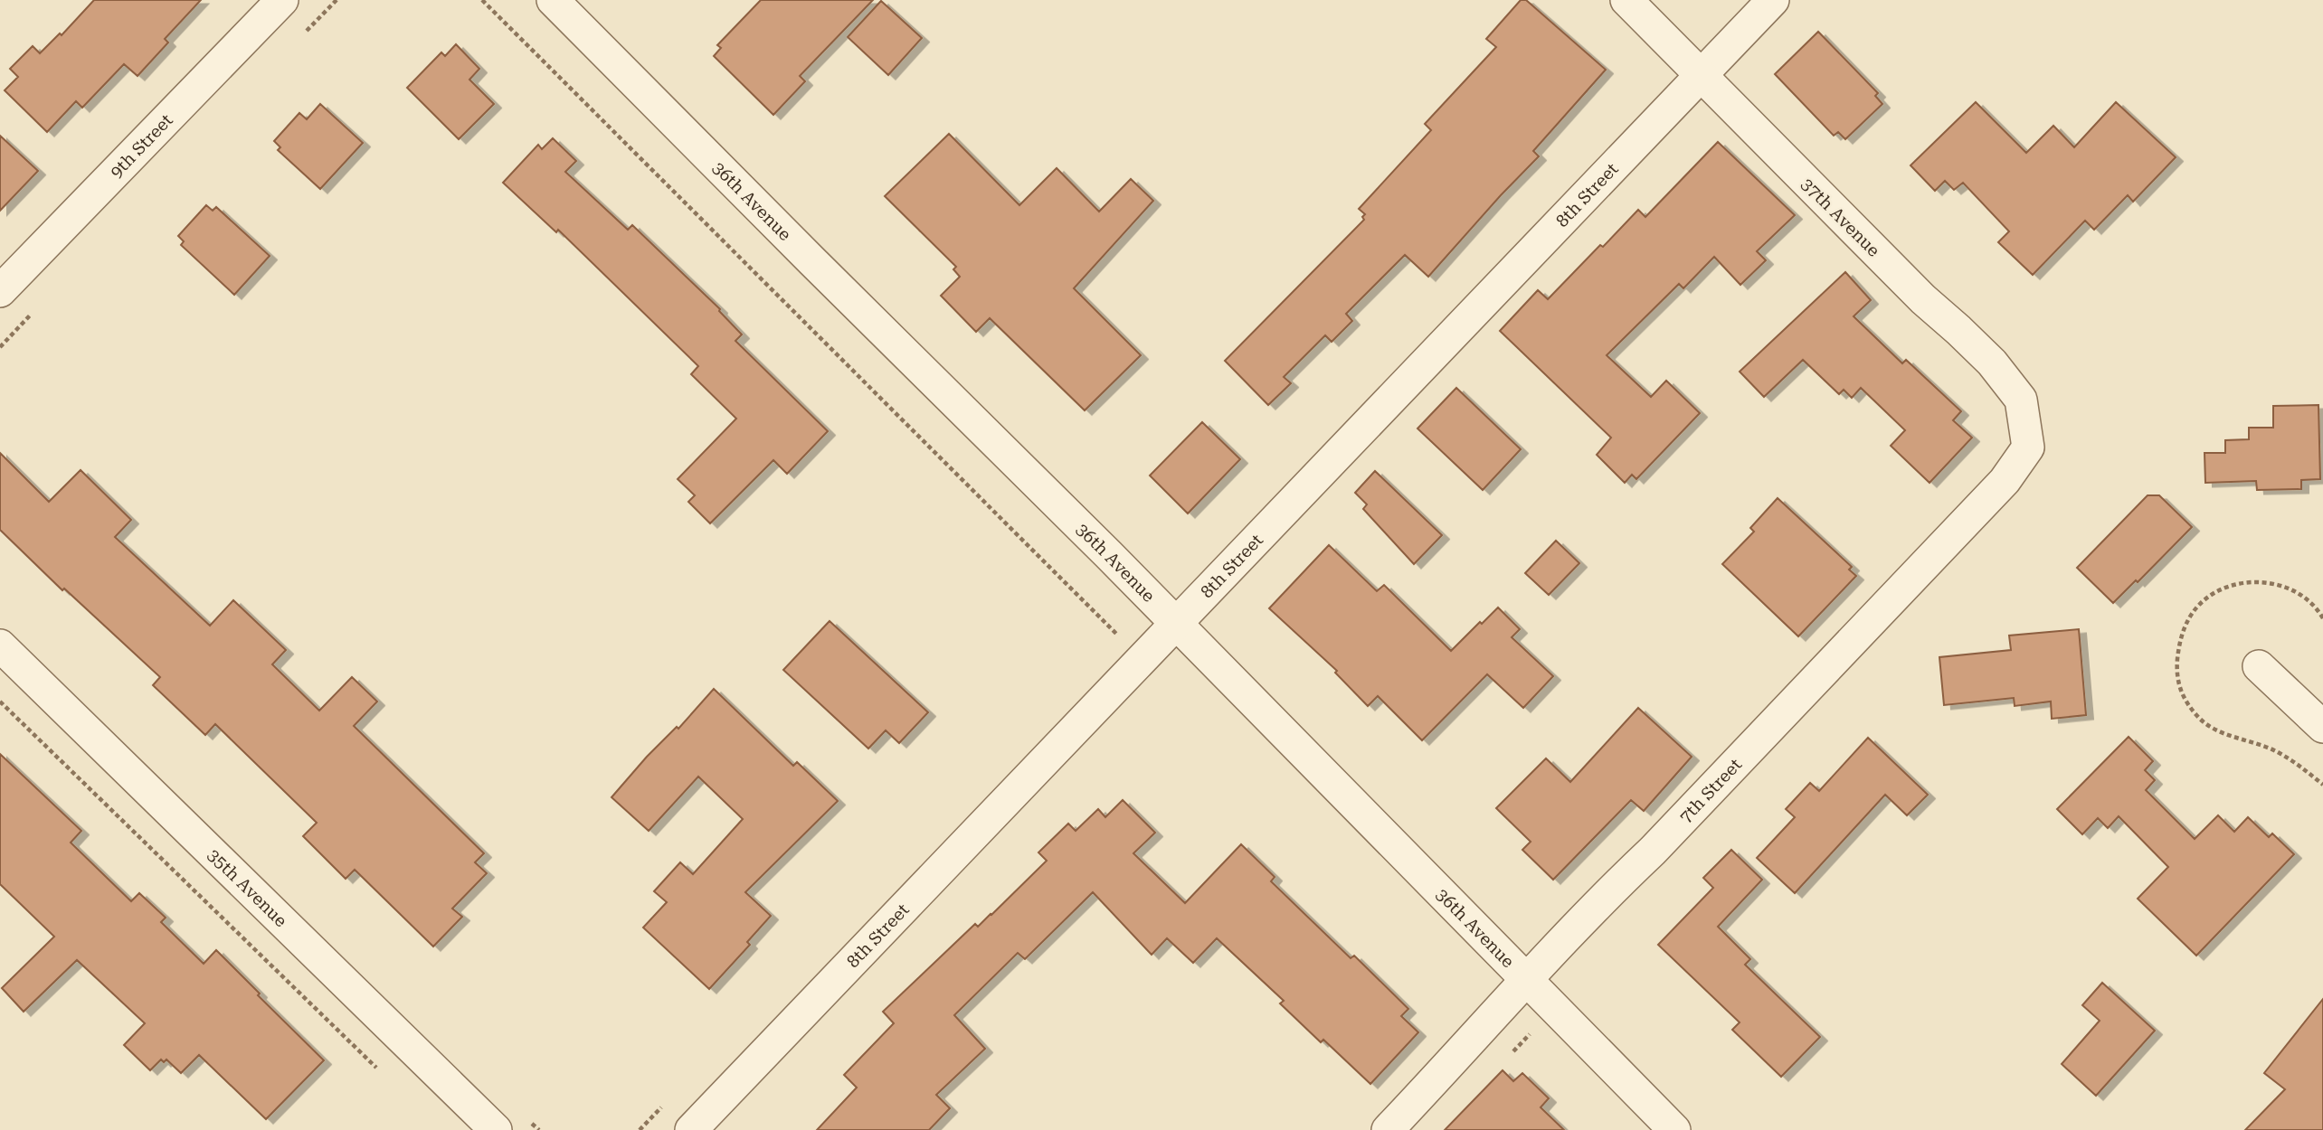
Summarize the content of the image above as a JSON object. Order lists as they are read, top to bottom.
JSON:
{
  "streets": {
    "street": [
      "9th Street",
      "8th Street",
      "36th Avenue",
      "37th Avenue",
      "7th Street",
      "35th Avenue"
    ]
  },
  "crossings": [
    ["8th Street", "36th Avenue"],
    ["8th Street", "37th Avenue"],
    ["36th Avenue", "7th Street"],
    ["37th Avenue", "7th Street"]
  ]
}
